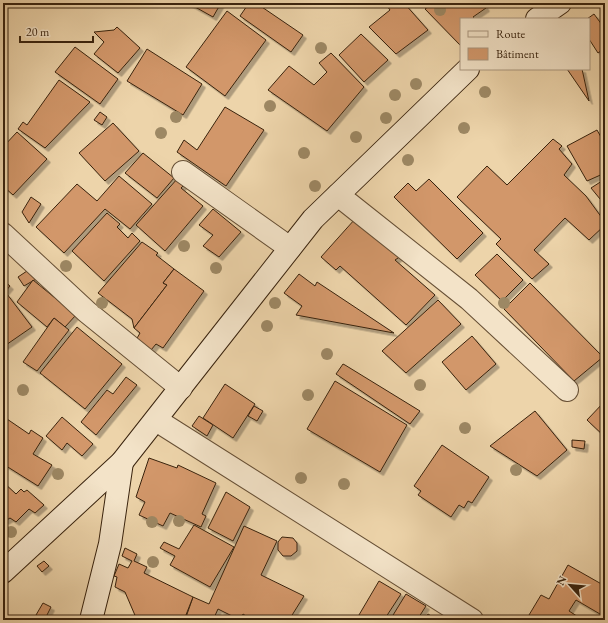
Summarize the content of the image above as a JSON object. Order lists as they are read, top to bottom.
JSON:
{
  "legend": ["Route", "Bâtiment"],
  "scale_bar": "20 m",
  "north": "top left"
}
